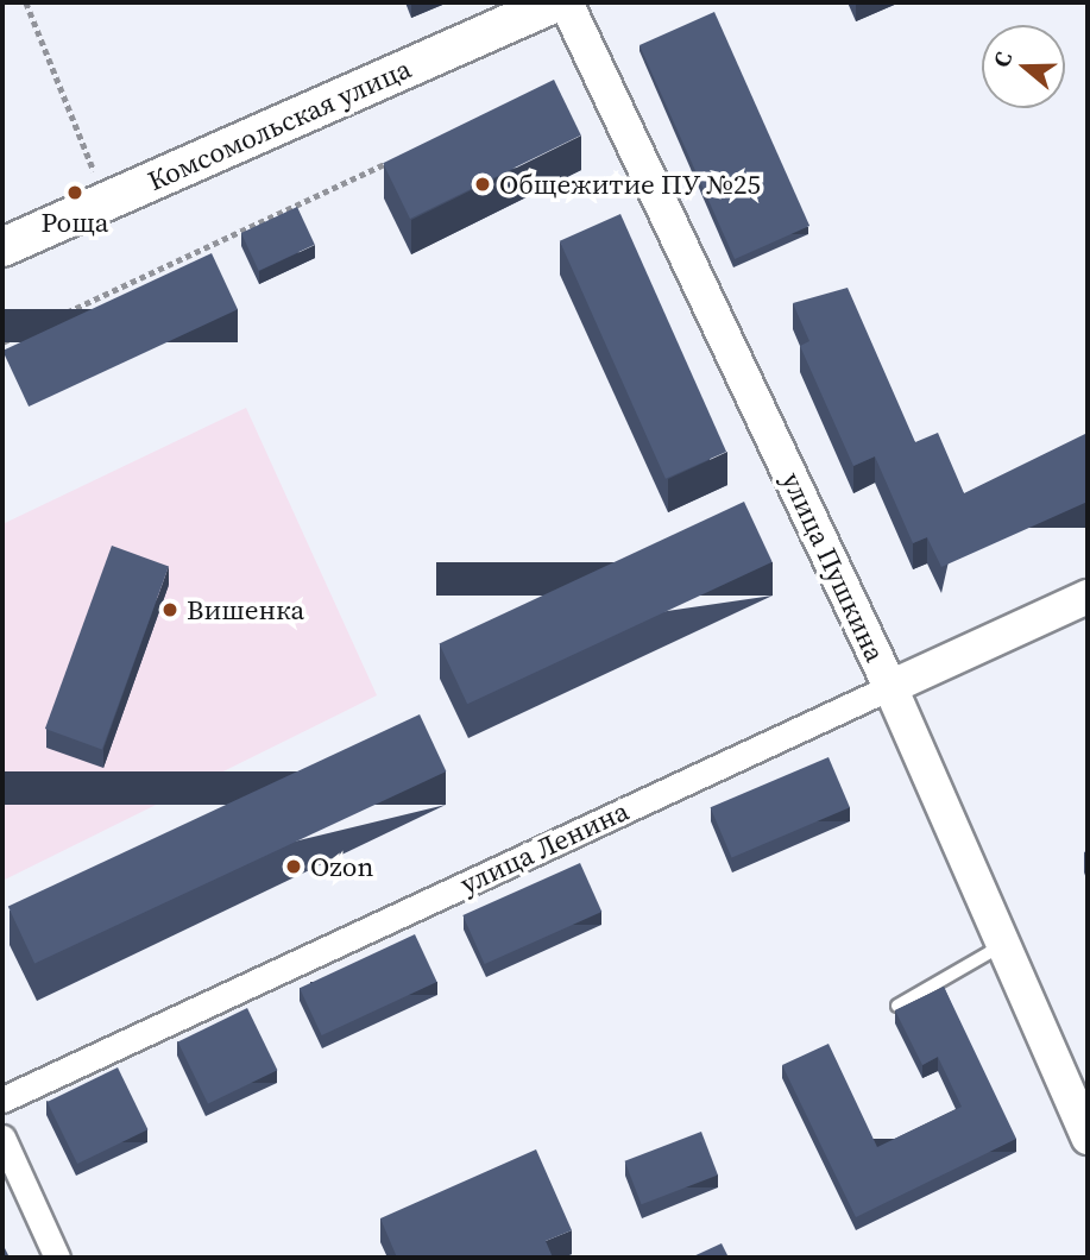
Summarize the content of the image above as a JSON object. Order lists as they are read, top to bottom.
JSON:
{
  "streets": {
    "main road": ["Комсомольская улица"],
    "street": ["улица Пушкина", "улица Ленина"]
  },
  "crossings": [
    ["улица Пушкина", "улица Ленина"]
  ],
  "places": [
    "Общежитие ПУ №25",
    "Роща",
    "Вишенка",
    "Ozon"
  ],
  "north": "left"
}
